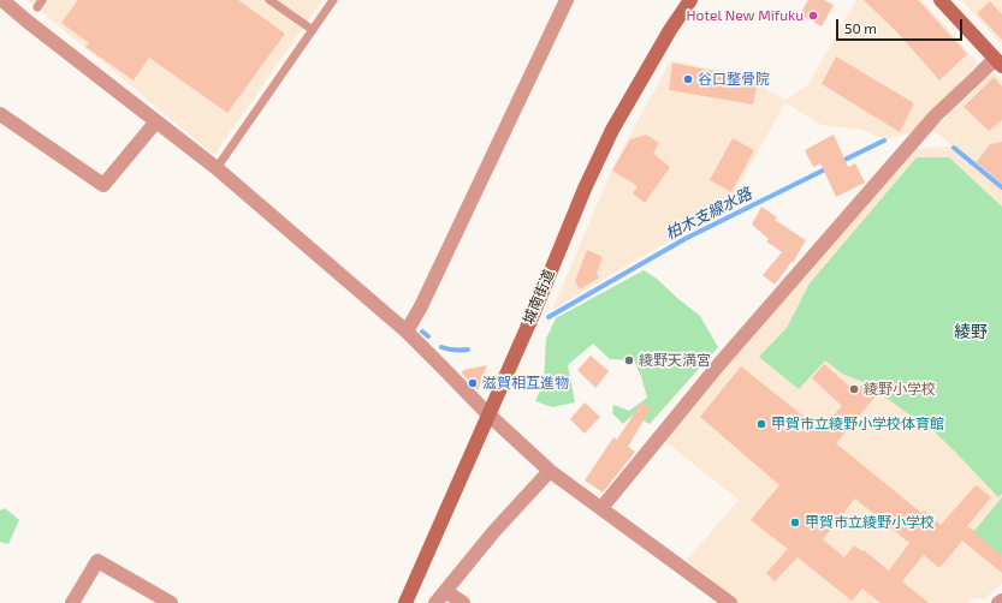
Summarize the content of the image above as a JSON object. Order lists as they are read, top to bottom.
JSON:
{
  "streets": {
    "street": ["城南街道"]
  },
  "districts": ["綾野"],
  "water": ["柏木支線水路"],
  "places": [
    "Hotel New Mifuku",
    "谷口整骨院",
    "綾野天満宮",
    "滋賀相互進物",
    "綾野小学校",
    "甲賀市立綾野小学校体育館",
    "甲賀市立綾野小学校"
  ],
  "scale_bar": "50 m"
}
